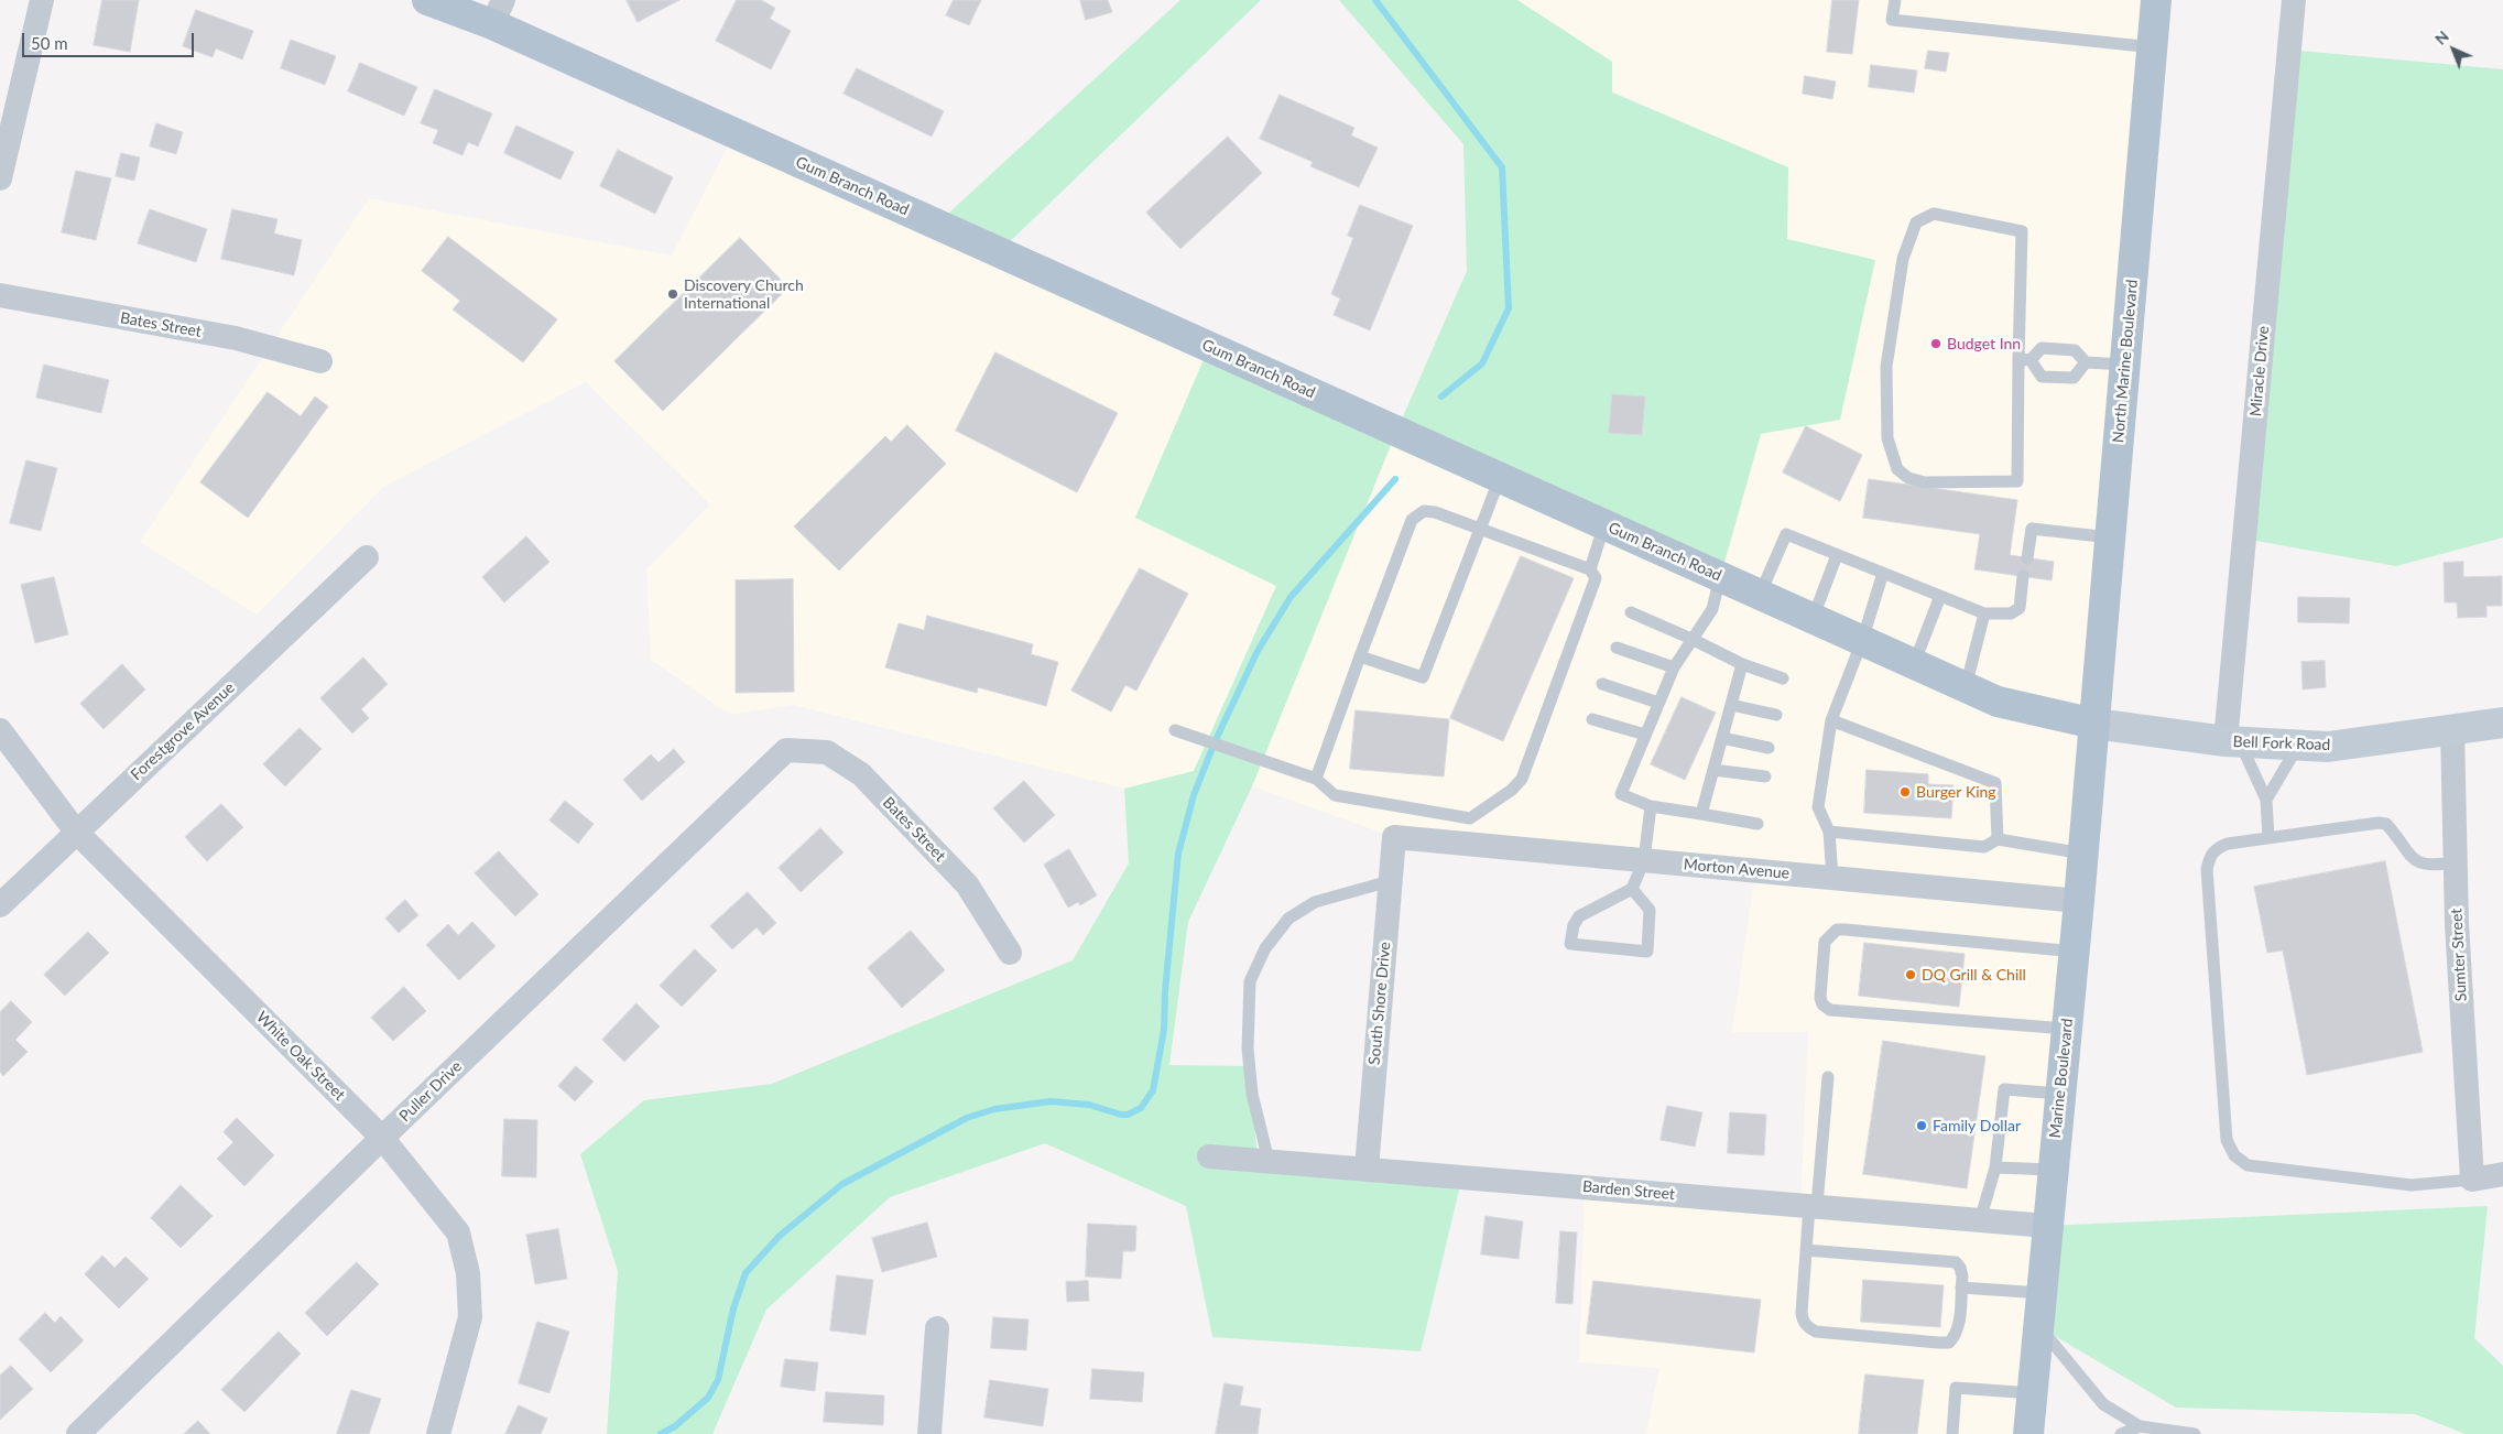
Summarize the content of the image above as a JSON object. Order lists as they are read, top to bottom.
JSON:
{
  "streets": {
    "main road": [
      "Gum Branch Road",
      "North Marine Boulevard",
      "Bell Fork Road",
      "Marine Boulevard"
    ],
    "street": [
      "Bates Street",
      "Miracle Drive",
      "Forestgrove Avenue",
      "Morton Avenue",
      "Sumter Street",
      "South Shore Drive",
      "White Oak Street",
      "Puller Drive",
      "Barden Street"
    ]
  },
  "crossings": [
    ["Gum Branch Road", "North Marine Boulevard"],
    ["Gum Branch Road", "Bell Fork Road"],
    ["Gum Branch Road", "Marine Boulevard"],
    ["Bates Street", "Puller Drive"],
    ["North Marine Boulevard", "Bell Fork Road"],
    ["North Marine Boulevard", "Marine Boulevard"],
    ["Miracle Drive", "Bell Fork Road"],
    ["Forestgrove Avenue", "White Oak Street"],
    ["Bell Fork Road", "Sumter Street"],
    ["Bell Fork Road", "Marine Boulevard"],
    ["Morton Avenue", "South Shore Drive"],
    ["Morton Avenue", "Marine Boulevard"],
    ["South Shore Drive", "Barden Street"],
    ["White Oak Street", "Puller Drive"],
    ["Marine Boulevard", "Barden Street"]
  ],
  "places": [
    "Discovery Church International",
    "Budget Inn",
    "Burger King",
    "DQ Grill & Chill",
    "Family Dollar"
  ],
  "scale_bar": "50 m",
  "north": "top left"
}
